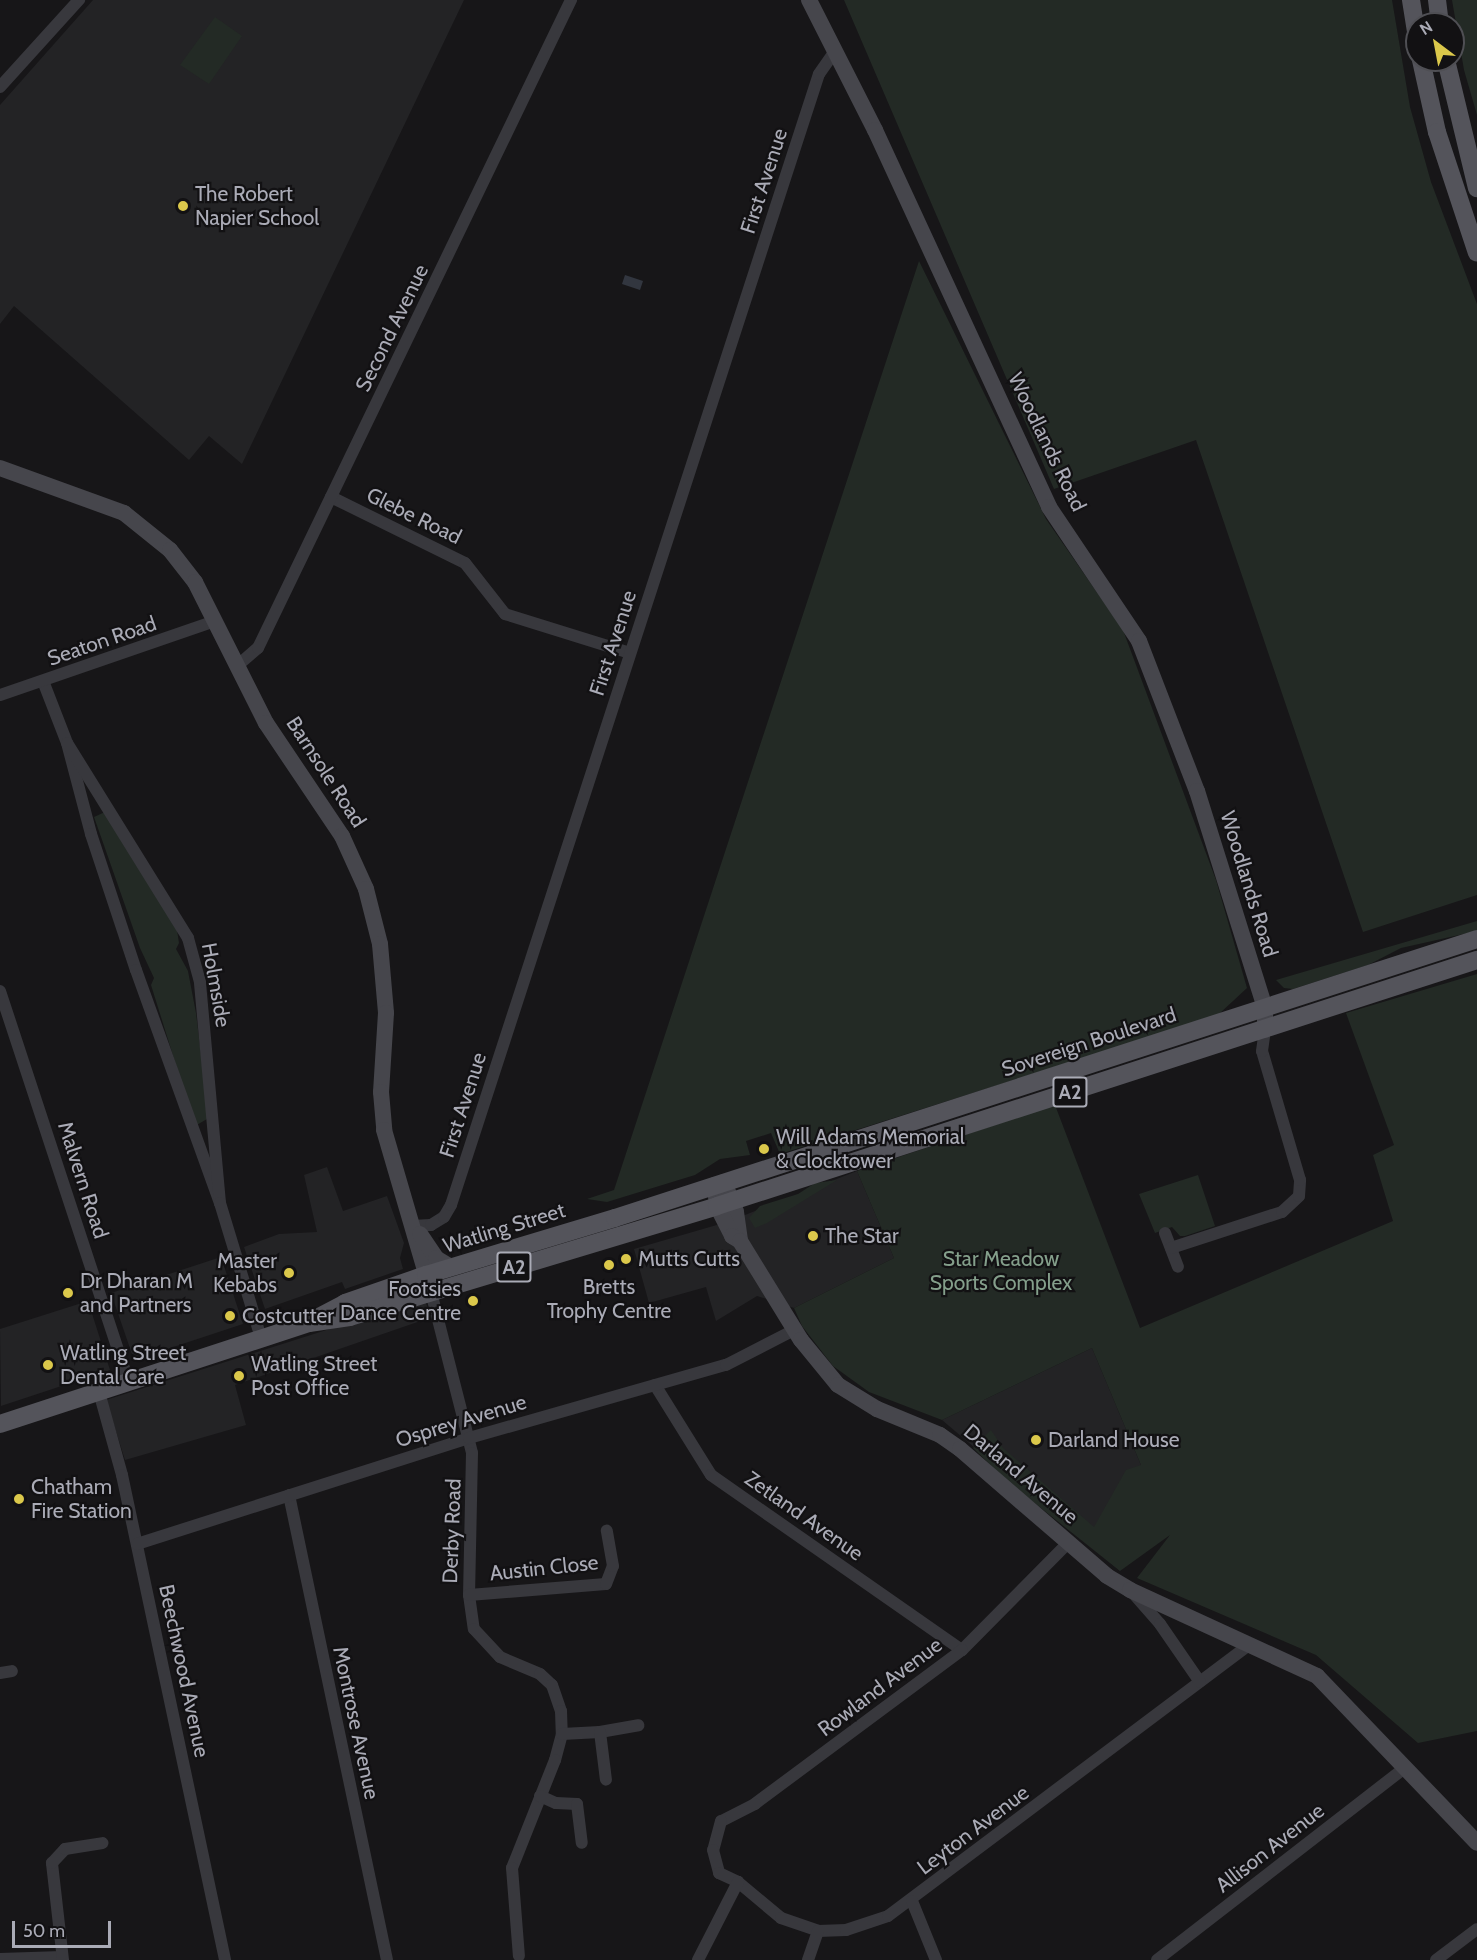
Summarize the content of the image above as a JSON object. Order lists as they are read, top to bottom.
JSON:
{
  "streets": {
    "main road": ["Sovereign Boulevard", "A2", "Watling Street"],
    "street": [
      "First Avenue",
      "Second Avenue",
      "Woodlands Road",
      "Glebe Road",
      "Seaton Road",
      "Barnsole Road",
      "Holmside",
      "Malvern Road",
      "Osprey Avenue",
      "Darland Avenue",
      "Zetland Avenue",
      "Derby Road",
      "Austin Close",
      "Beechwood Avenue",
      "Rowland Avenue",
      "Montrose Avenue",
      "Leyton Avenue",
      "Allison Avenue"
    ]
  },
  "crossings": [
    ["First Avenue", "Woodlands Road"],
    ["First Avenue", "Glebe Road"],
    ["First Avenue", "Barnsole Road"],
    ["Second Avenue", "Glebe Road"],
    ["Second Avenue", "Barnsole Road"],
    ["Woodlands Road", "Sovereign Boulevard"],
    ["Seaton Road", "Barnsole Road"],
    ["Seaton Road", "Holmside"],
    ["Barnsole Road", "Watling Street"],
    ["Barnsole Road", "Derby Road"],
    ["Holmside", "Watling Street"],
    ["Sovereign Boulevard", "Watling Street"],
    ["Sovereign Boulevard", "Darland Avenue"],
    ["Malvern Road", "Watling Street"],
    ["Watling Street", "Darland Avenue"],
    ["Watling Street", "Derby Road"],
    ["Watling Street", "Beechwood Avenue"],
    ["Osprey Avenue", "Darland Avenue"],
    ["Osprey Avenue", "Zetland Avenue"],
    ["Osprey Avenue", "Derby Road"],
    ["Osprey Avenue", "Beechwood Avenue"],
    ["Osprey Avenue", "Montrose Avenue"],
    ["Darland Avenue", "Rowland Avenue"],
    ["Darland Avenue", "Leyton Avenue"],
    ["Darland Avenue", "Allison Avenue"],
    ["Zetland Avenue", "Rowland Avenue"],
    ["Derby Road", "Austin Close"],
    ["Rowland Avenue", "Leyton Avenue"]
  ],
  "parks": ["Star Meadow Sports Complex"],
  "places": [
    "The Robert Napier School",
    "Will Adams Memorial & Clocktower",
    "The Star",
    "Mutts Cutts",
    "Bretts Trophy Centre",
    "Master Kebabs",
    "Dr Dharan M and Partners",
    "Footsies Dance Centre",
    "Costcutter",
    "Watling Street Dental Care",
    "Watling Street Post Office",
    "Darland House",
    "Chatham Fire Station"
  ],
  "scale_bar": "50 m",
  "north": "top left"
}
